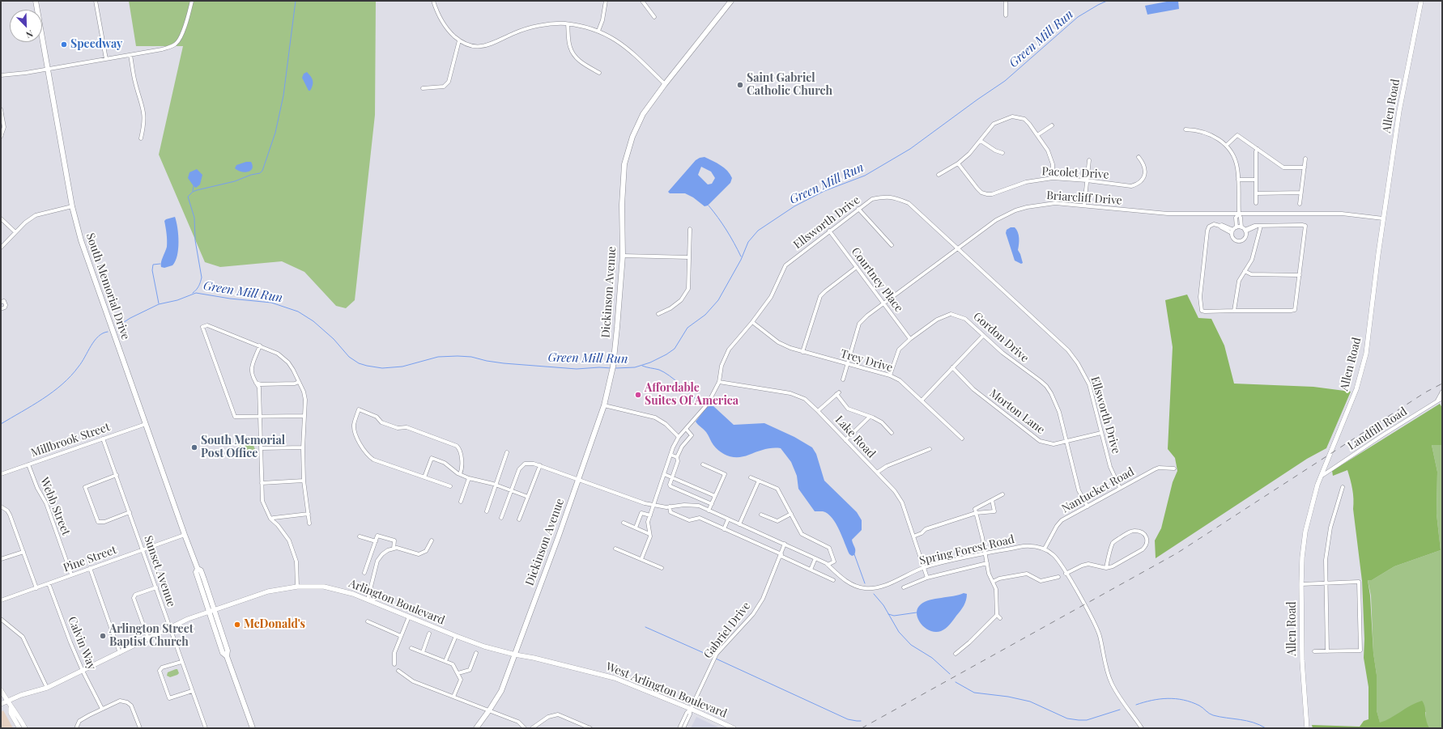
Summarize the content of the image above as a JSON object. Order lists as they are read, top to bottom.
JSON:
{
  "streets": {
    "main road": [
      "Allen Road",
      "South Memorial Drive",
      "Dickinson Avenue",
      "Arlington Boulevard",
      "West Arlington Boulevard"
    ],
    "street": [
      "Pacolet Drive",
      "Briarcliff Drive",
      "Ellsworth Drive",
      "Courtney Place",
      "Gordon Drive",
      "Trey Drive",
      "Morton Lane",
      "Landfill Road",
      "Lake Road",
      "Millbrook Street",
      "Nantucket Road",
      "Webb Street",
      "Spring Forest Road",
      "Pine Street",
      "Sunset Avenue",
      "Gabriel Drive",
      "Calvin Way"
    ]
  },
  "crossings": [
    ["Allen Road", "Briarcliff Drive"],
    ["Allen Road", "Landfill Road"],
    ["Briarcliff Drive", "Ellsworth Drive"],
    ["Briarcliff Drive", "Courtney Place"],
    ["Briarcliff Drive", "Trey Drive"],
    ["Ellsworth Drive", "Courtney Place"],
    ["Ellsworth Drive", "Trey Drive"],
    ["Ellsworth Drive", "Morton Lane"],
    ["Ellsworth Drive", "Lake Road"],
    ["Ellsworth Drive", "Nantucket Road"],
    ["Ellsworth Drive", "Spring Forest Road"],
    ["Courtney Place", "Gordon Drive"],
    ["South Memorial Drive", "Millbrook Street"],
    ["South Memorial Drive", "Pine Street"],
    ["South Memorial Drive", "Arlington Boulevard"],
    ["Dickinson Avenue", "Spring Forest Road"],
    ["Dickinson Avenue", "Arlington Boulevard"],
    ["Dickinson Avenue", "West Arlington Boulevard"],
    ["Gordon Drive", "Trey Drive"],
    ["Gordon Drive", "Morton Lane"],
    ["Gordon Drive", "Nantucket Road"],
    ["Lake Road", "Spring Forest Road"],
    ["Millbrook Street", "Webb Street"],
    ["Millbrook Street", "Sunset Avenue"],
    ["Nantucket Road", "Spring Forest Road"],
    ["Webb Street", "Pine Street"],
    ["Spring Forest Road", "Gabriel Drive"],
    ["Pine Street", "Sunset Avenue"],
    ["Pine Street", "Calvin Way"],
    ["Sunset Avenue", "Arlington Boulevard"],
    ["Arlington Boulevard", "Calvin Way"],
    ["Arlington Boulevard", "West Arlington Boulevard"],
    ["Gabriel Drive", "West Arlington Boulevard"]
  ],
  "water": ["Green Mill Run"],
  "places": [
    "Speedway",
    "Saint Gabriel Catholic Church",
    "Affordable Suites Of America",
    "South Memorial Post Office",
    "McDonald's",
    "Arlington Street Baptist Church"
  ],
  "north": "bottom right"
}
